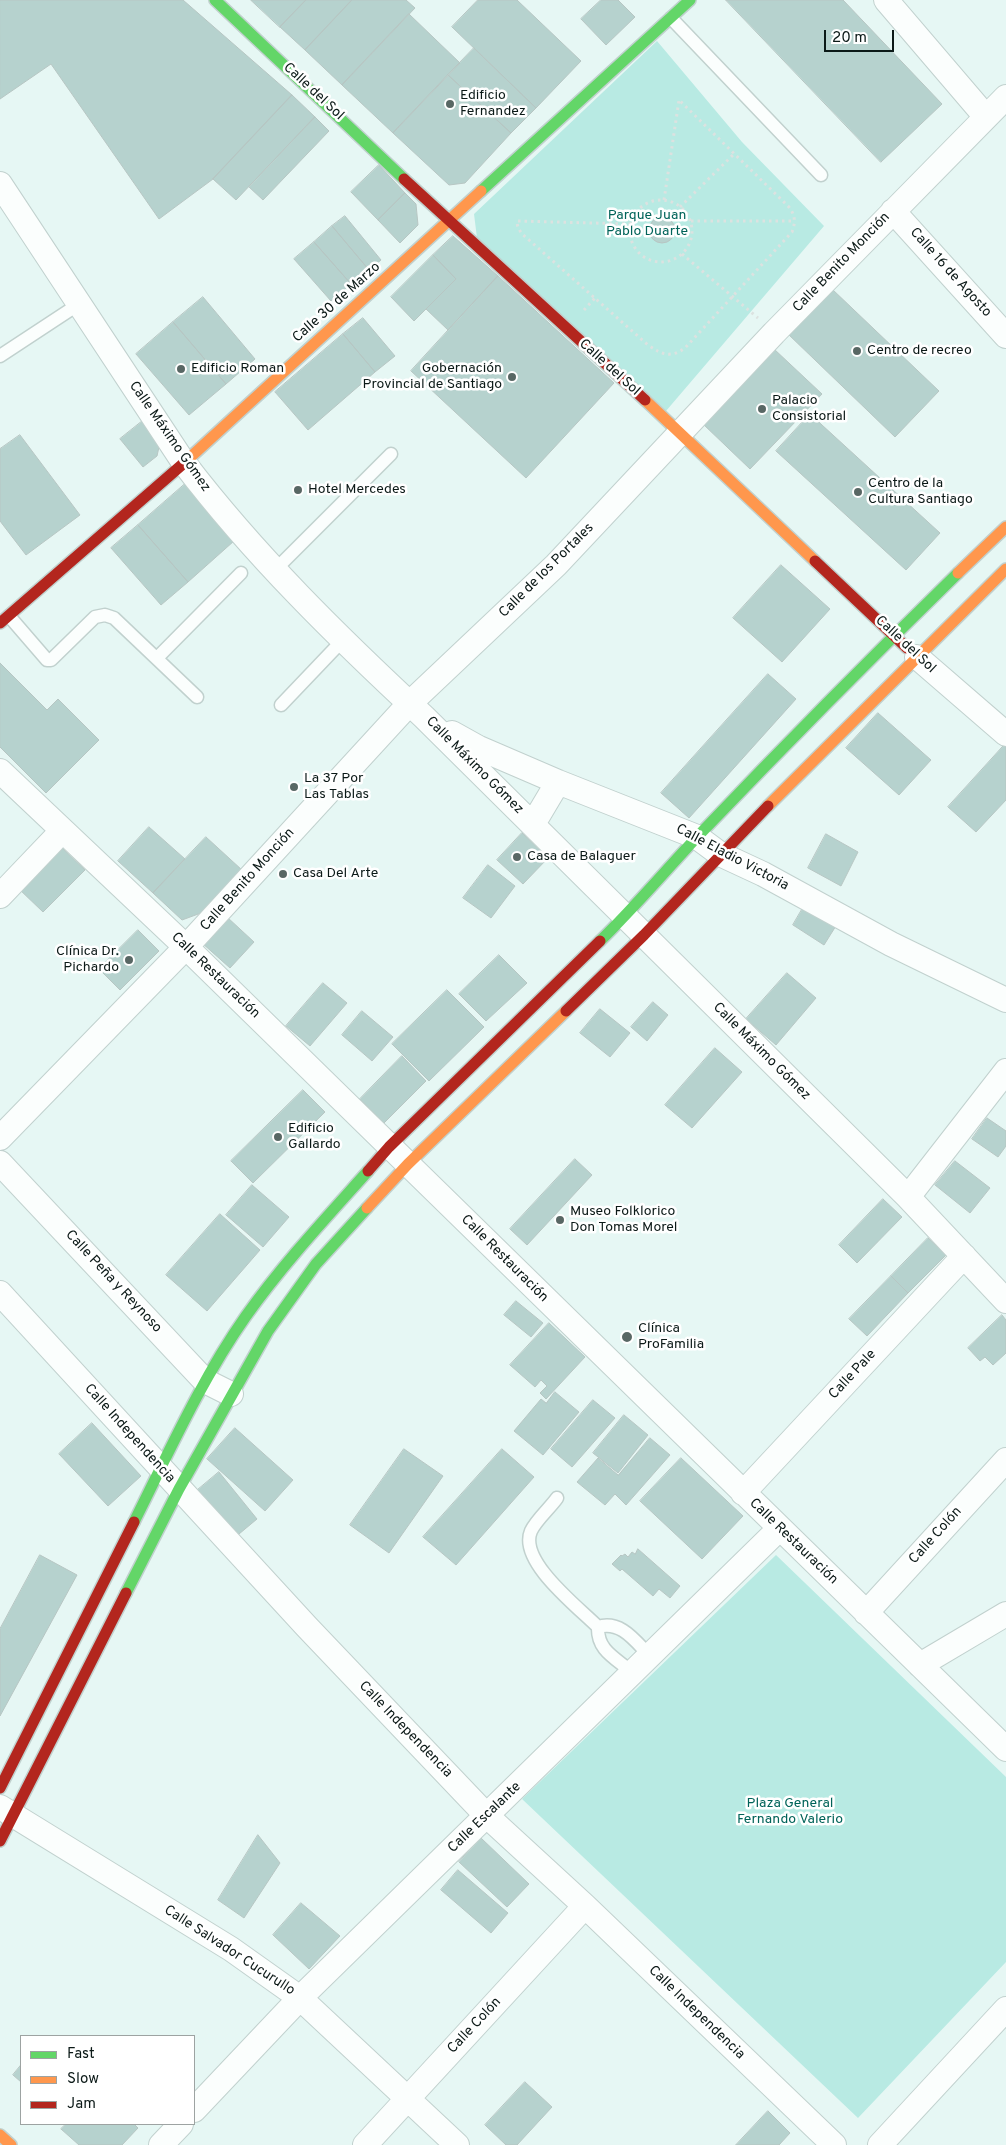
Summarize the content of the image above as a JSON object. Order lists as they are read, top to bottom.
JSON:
{
  "streets": {
    "main road": ["Calle del Sol", "Calle 30 de Marzo"],
    "street": [
      "Calle Benito Monción",
      "Calle 16 de Agosto",
      "Calle Máximo Gómez",
      "Calle de los Portales",
      "Calle Eladio Victoria",
      "Calle Restauración",
      "Calle Peña y Reynoso",
      "Calle Pale",
      "Calle Independencia",
      "Calle Colón",
      "Calle Escalante",
      "Calle Salvador Cucurullo"
    ]
  },
  "crossings": [
    ["Calle del Sol", "Calle Benito Monción"],
    ["Calle del Sol", "Calle 30 de Marzo"],
    ["Calle del Sol", "Calle de los Portales"],
    ["Calle Benito Monción", "Calle 16 de Agosto"],
    ["Calle Benito Monción", "Calle Máximo Gómez"],
    ["Calle Benito Monción", "Calle de los Portales"],
    ["Calle Benito Monción", "Calle Eladio Victoria"],
    ["Calle Benito Monción", "Calle Restauración"],
    ["Calle 30 de Marzo", "Calle Máximo Gómez"],
    ["Calle Máximo Gómez", "Calle de los Portales"],
    ["Calle Máximo Gómez", "Calle Eladio Victoria"],
    ["Calle Máximo Gómez", "Calle Pale"],
    ["Calle de los Portales", "Calle Eladio Victoria"],
    ["Calle Restauración", "Calle Pale"],
    ["Calle Restauración", "Calle Colón"],
    ["Calle Restauración", "Calle Escalante"],
    ["Calle Independencia", "Calle Colón"],
    ["Calle Independencia", "Calle Escalante"],
    ["Calle Colón", "Calle Salvador Cucurullo"],
    ["Calle Escalante", "Calle Salvador Cucurullo"]
  ],
  "parks": ["Parque Juan Pablo Duarte", "Plaza General Fernando Valerio"],
  "places": [
    "Edificio Fernandez",
    "Centro de recreo",
    "Edificio Roman",
    "Gobernación Provincial de Santiago",
    "Palacio Consistorial",
    "Hotel Mercedes",
    "Centro de la Cultura Santiago",
    "La 37 Por Las Tablas",
    "Casa de Balaguer",
    "Casa Del Arte",
    "Clínica Dr. Pichardo",
    "Edificio Gallardo",
    "Museo Folklorico Don Tomas Morel",
    "Clínica ProFamilia"
  ],
  "legend": ["Fast", "Slow", "Jam"],
  "scale_bar": "20 m"
}
